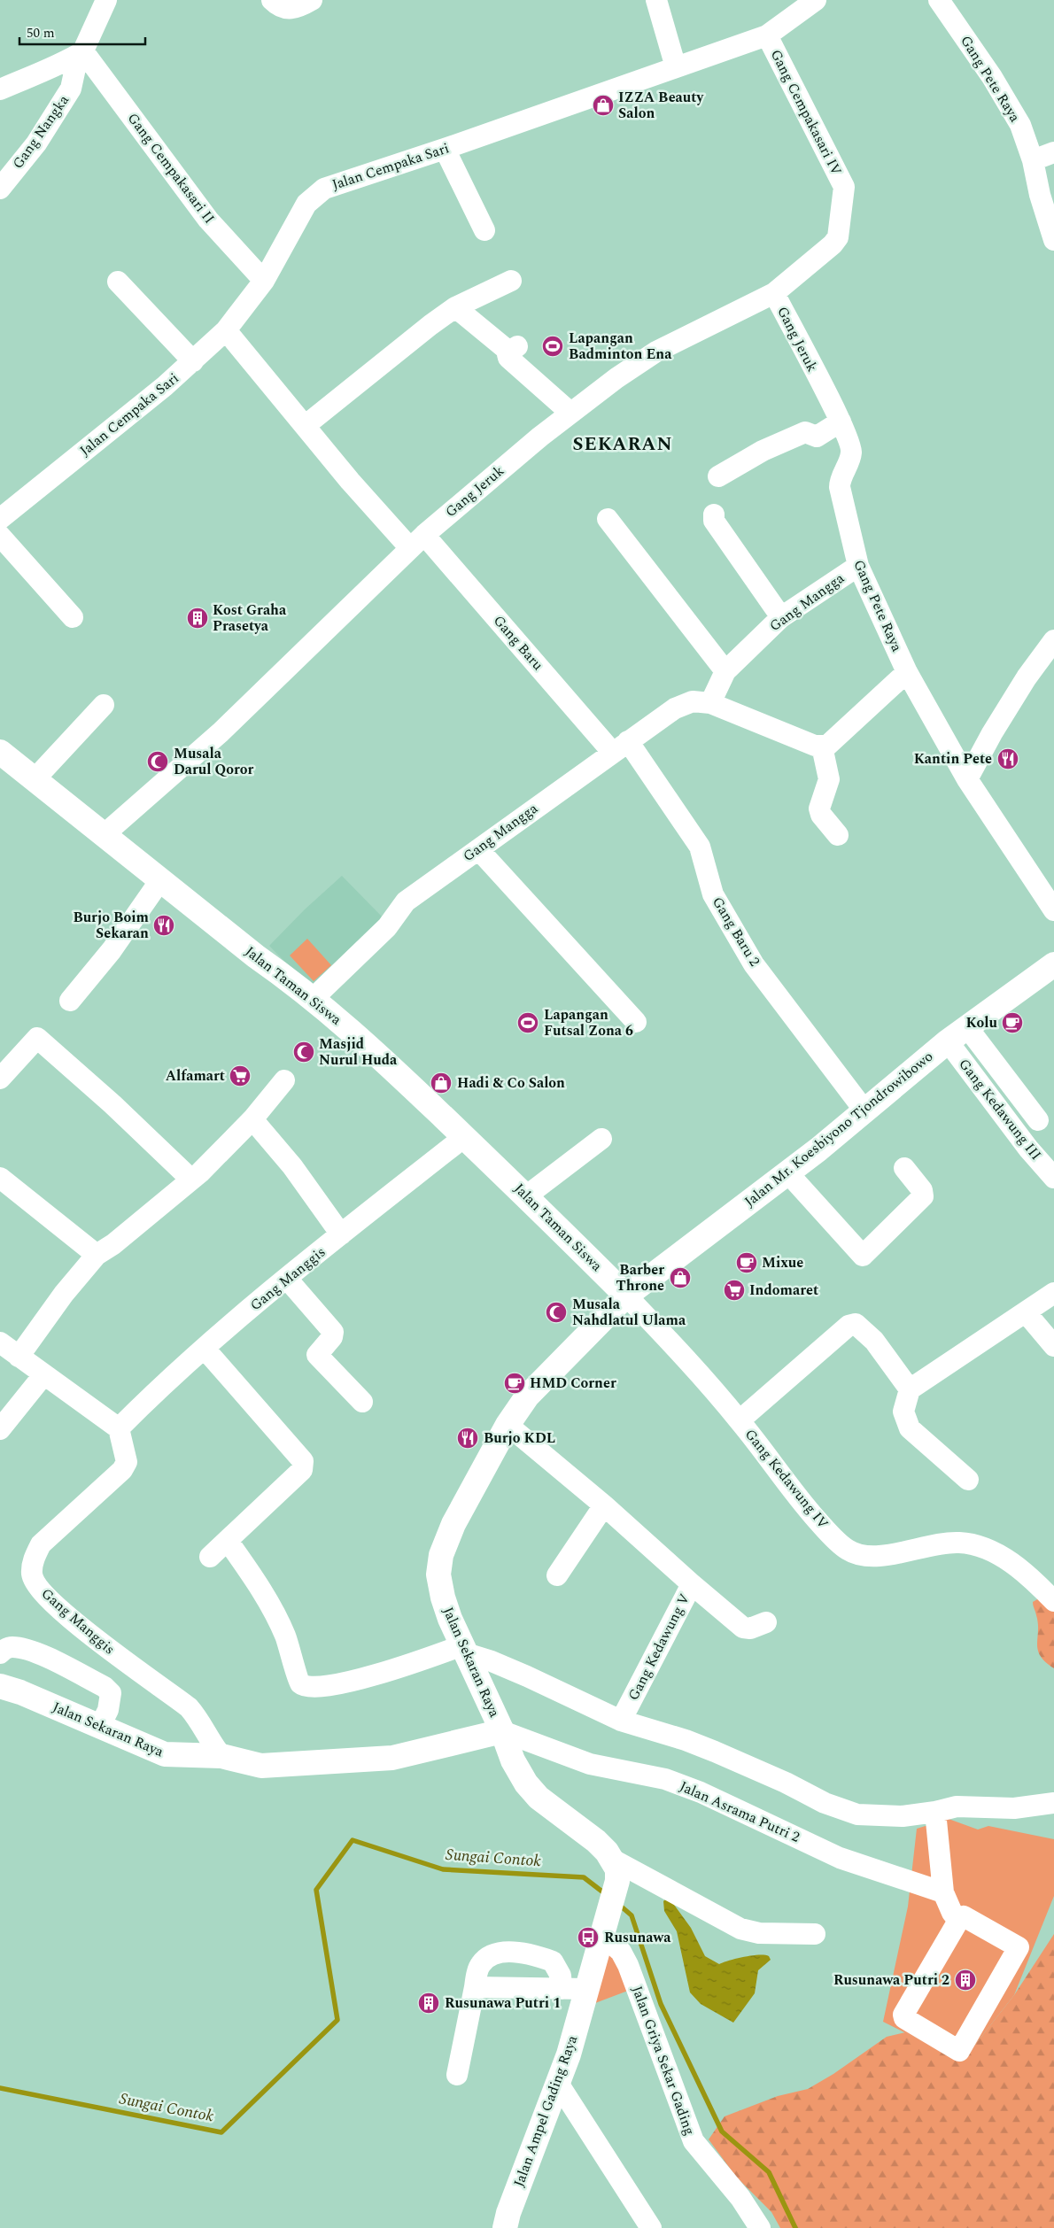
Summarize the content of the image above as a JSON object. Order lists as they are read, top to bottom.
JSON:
{
  "streets": {
    "main road": [
      "Jalan Taman Siswa",
      "Jalan Mr. Koesbiyono Tjondrowibowo",
      "Jalan Sekaran Raya",
      "Jalan Ampel Gading Raya"
    ],
    "street": [
      "Gang Pete Raya",
      "Gang Cempakasari IV",
      "Gang Nangka",
      "Jalan Cempaka Sari",
      "Gang Cempakasari II",
      "Gang Jeruk",
      "Gang Mangga",
      "Gang Baru",
      "Gang Baru 2",
      "Gang Kedawung III",
      "Gang Manggis",
      "Gang Kedawung IV",
      "Gang Kedawung V",
      "Jalan Asrama Putri 2",
      "Jalan Griya Sekar Gading"
    ]
  },
  "crossings": [
    ["Gang Pete Raya", "Gang Jeruk"],
    ["Gang Pete Raya", "Gang Mangga"],
    ["Gang Cempakasari IV", "Jalan Cempaka Sari"],
    ["Gang Cempakasari IV", "Gang Jeruk"],
    ["Gang Nangka", "Gang Cempakasari II"],
    ["Jalan Cempaka Sari", "Gang Cempakasari II"],
    ["Jalan Cempaka Sari", "Gang Baru"],
    ["Gang Jeruk", "Gang Baru"],
    ["Gang Jeruk", "Jalan Taman Siswa"],
    ["Gang Mangga", "Gang Baru"],
    ["Gang Mangga", "Gang Baru 2"],
    ["Gang Mangga", "Jalan Taman Siswa"],
    ["Gang Baru", "Gang Baru 2"],
    ["Gang Baru 2", "Jalan Mr. Koesbiyono Tjondrowibowo"],
    ["Jalan Taman Siswa", "Jalan Mr. Koesbiyono Tjondrowibowo"],
    ["Jalan Taman Siswa", "Gang Manggis"],
    ["Jalan Taman Siswa", "Gang Kedawung IV"],
    ["Jalan Taman Siswa", "Jalan Sekaran Raya"],
    ["Gang Kedawung III", "Jalan Mr. Koesbiyono Tjondrowibowo"],
    ["Jalan Mr. Koesbiyono Tjondrowibowo", "Gang Kedawung IV"],
    ["Jalan Mr. Koesbiyono Tjondrowibowo", "Jalan Sekaran Raya"],
    ["Gang Manggis", "Jalan Sekaran Raya"],
    ["Gang Kedawung IV", "Jalan Sekaran Raya"],
    ["Gang Kedawung V", "Jalan Sekaran Raya"],
    ["Jalan Sekaran Raya", "Jalan Asrama Putri 2"],
    ["Jalan Griya Sekar Gading", "Jalan Ampel Gading Raya"]
  ],
  "districts": ["SEKARAN"],
  "water": ["Sungai Contok"],
  "places": {
    "shop": ["IZZA Beauty Salon", "Hadi & Co Salon", "Barber Throne"],
    "sports": ["Lapangan Badminton Ena", "Lapangan Futsal Zona 6"],
    "building": ["Kost Graha Prasetya", "Rusunawa Putri 2", "Rusunawa Putri 1"],
    "restaurant": ["Kantin Pete", "Burjo Boim Sekaran", "Burjo KDL"],
    "mosque": ["Musala Darul Qoror", "Masjid Nurul Huda", "Musala Nahdlatul Ulama"],
    "cafe": ["Kolu", "Mixue", "HMD Corner"],
    "supermarket": ["Alfamart", "Indomaret"],
    "bus stop": ["Rusunawa"]
  },
  "scale_bar": "50 m"
}
